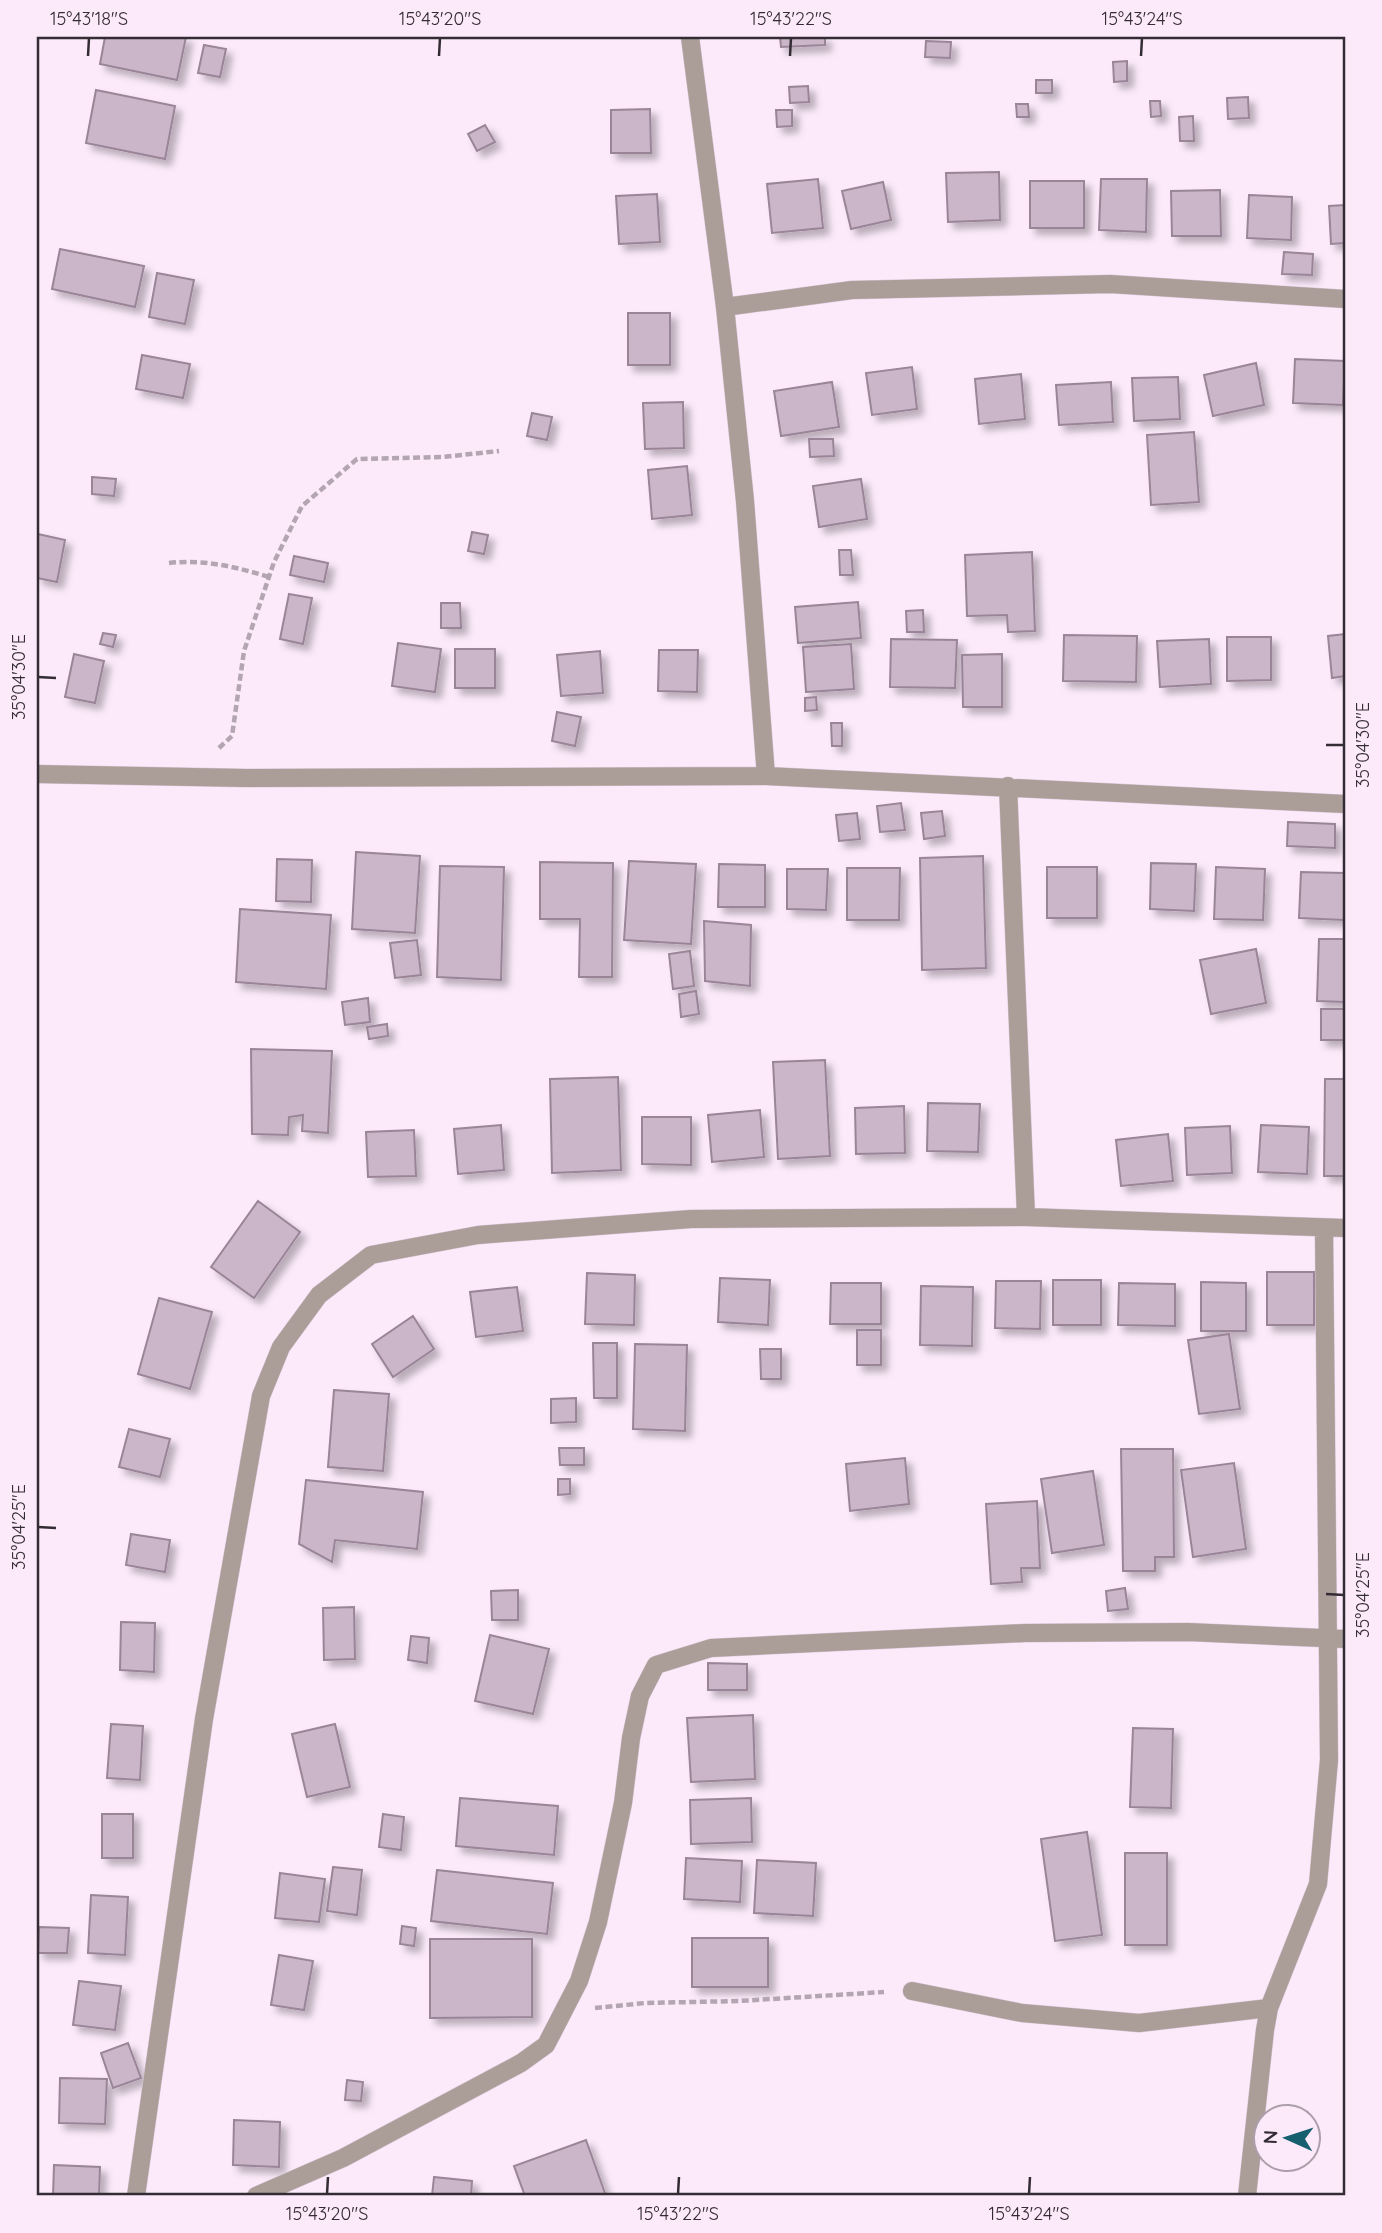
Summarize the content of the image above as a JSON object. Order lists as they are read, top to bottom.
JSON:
{
  "north": "left",
  "coordinates": [
    "15°43'18\"S",
    "15°43'20\"S",
    "15°43'22\"S",
    "15°43'24\"S",
    "35°04'30\"E",
    "35°04'25\"E"
  ]
}
